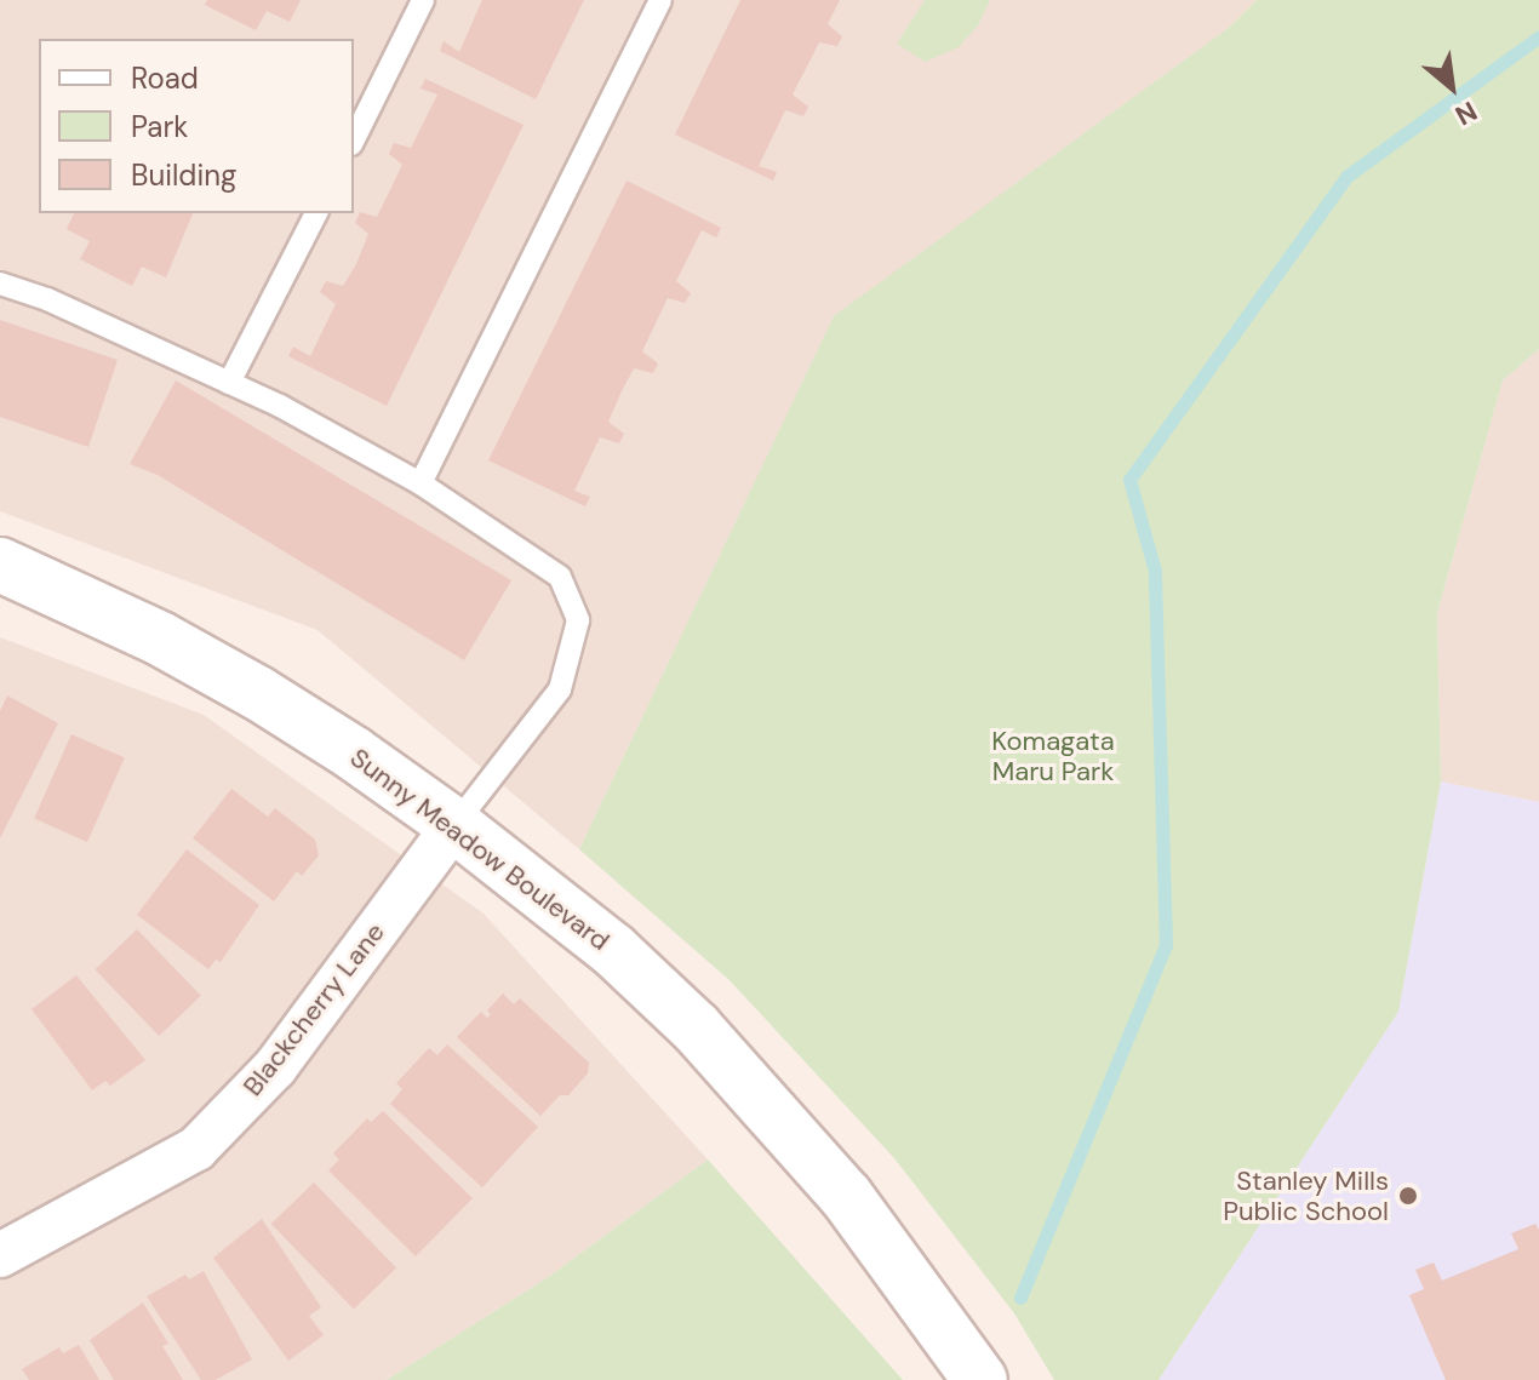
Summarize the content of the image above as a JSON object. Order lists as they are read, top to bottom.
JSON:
{
  "streets": {
    "street": ["Sunny Meadow Boulevard", "Blackcherry Lane"]
  },
  "crossings": [
    ["Sunny Meadow Boulevard", "Blackcherry Lane"]
  ],
  "parks": ["Komagata Maru Park"],
  "places": ["Stanley Mills Public School"],
  "legend": ["Road", "Park", "Building"],
  "north": "bottom right"
}
